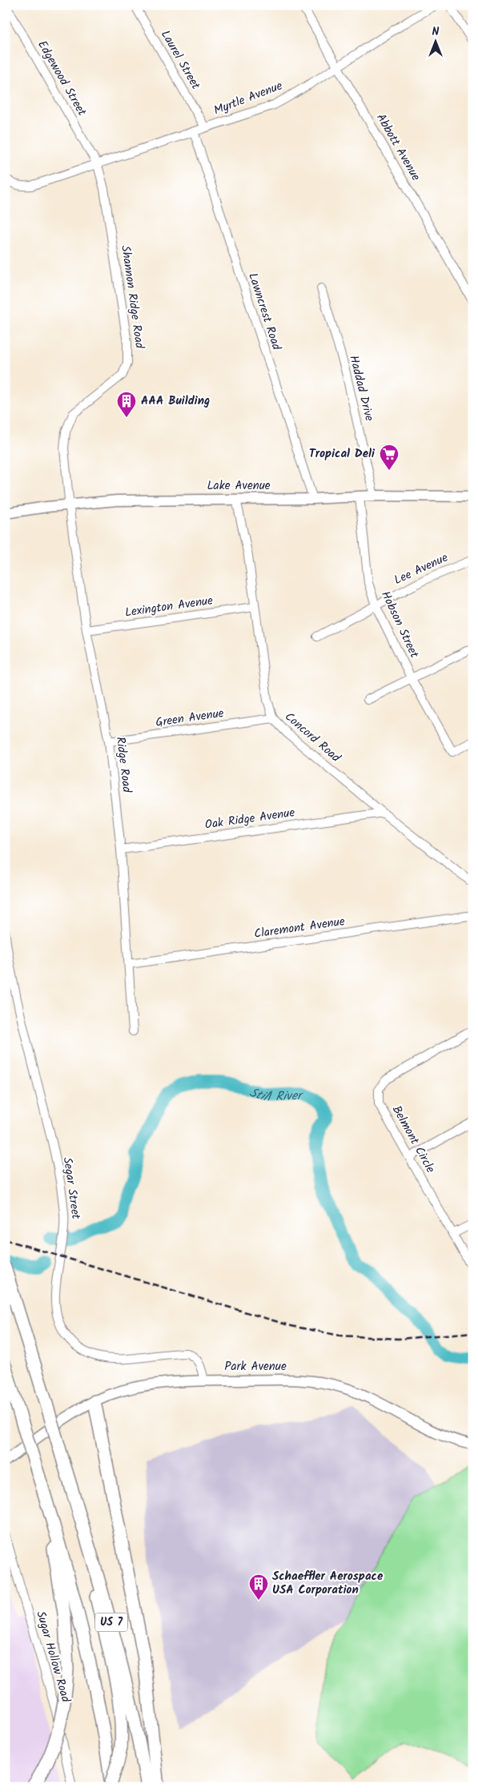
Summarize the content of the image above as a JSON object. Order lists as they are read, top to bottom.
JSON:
{
  "streets": {
    "highway": ["US 7"],
    "main road": ["Lake Avenue", "Park Avenue"],
    "street": [
      "Laurel Street",
      "Edgewood Street",
      "Myrtle Avenue",
      "Abbott Avenue",
      "Shannon Ridge Road",
      "Lawncrest Road",
      "Haddad Drive",
      "Lee Avenue",
      "Lexington Avenue",
      "Hobson Street",
      "Green Avenue",
      "Concord Road",
      "Ridge Road",
      "Oak Ridge Avenue",
      "Claremont Avenue",
      "Belmont Circle",
      "Segar Street",
      "Sugar Hollow Road"
    ]
  },
  "crossings": [
    ["Laurel Street", "Myrtle Avenue"],
    ["Edgewood Street", "Myrtle Avenue"],
    ["Edgewood Street", "Shannon Ridge Road"],
    ["Myrtle Avenue", "Abbott Avenue"],
    ["Myrtle Avenue", "Shannon Ridge Road"],
    ["Myrtle Avenue", "Lawncrest Road"],
    ["Shannon Ridge Road", "Lake Avenue"],
    ["Shannon Ridge Road", "Ridge Road"],
    ["Lawncrest Road", "Lake Avenue"],
    ["Haddad Drive", "Lake Avenue"],
    ["Lake Avenue", "Hobson Street"],
    ["Lake Avenue", "Concord Road"],
    ["Lake Avenue", "Ridge Road"],
    ["Lee Avenue", "Hobson Street"],
    ["Lexington Avenue", "Concord Road"],
    ["Lexington Avenue", "Ridge Road"],
    ["Green Avenue", "Concord Road"],
    ["Green Avenue", "Ridge Road"],
    ["Concord Road", "Oak Ridge Avenue"],
    ["Ridge Road", "Oak Ridge Avenue"],
    ["Ridge Road", "Claremont Avenue"],
    ["Segar Street", "Park Avenue"]
  ],
  "water": ["Still River"],
  "places": {
    "building": ["AAA Building", "Schaeffler Aerospace USA Corporation"],
    "supermarket": ["Tropical Deli"]
  },
  "north": "top"
}
